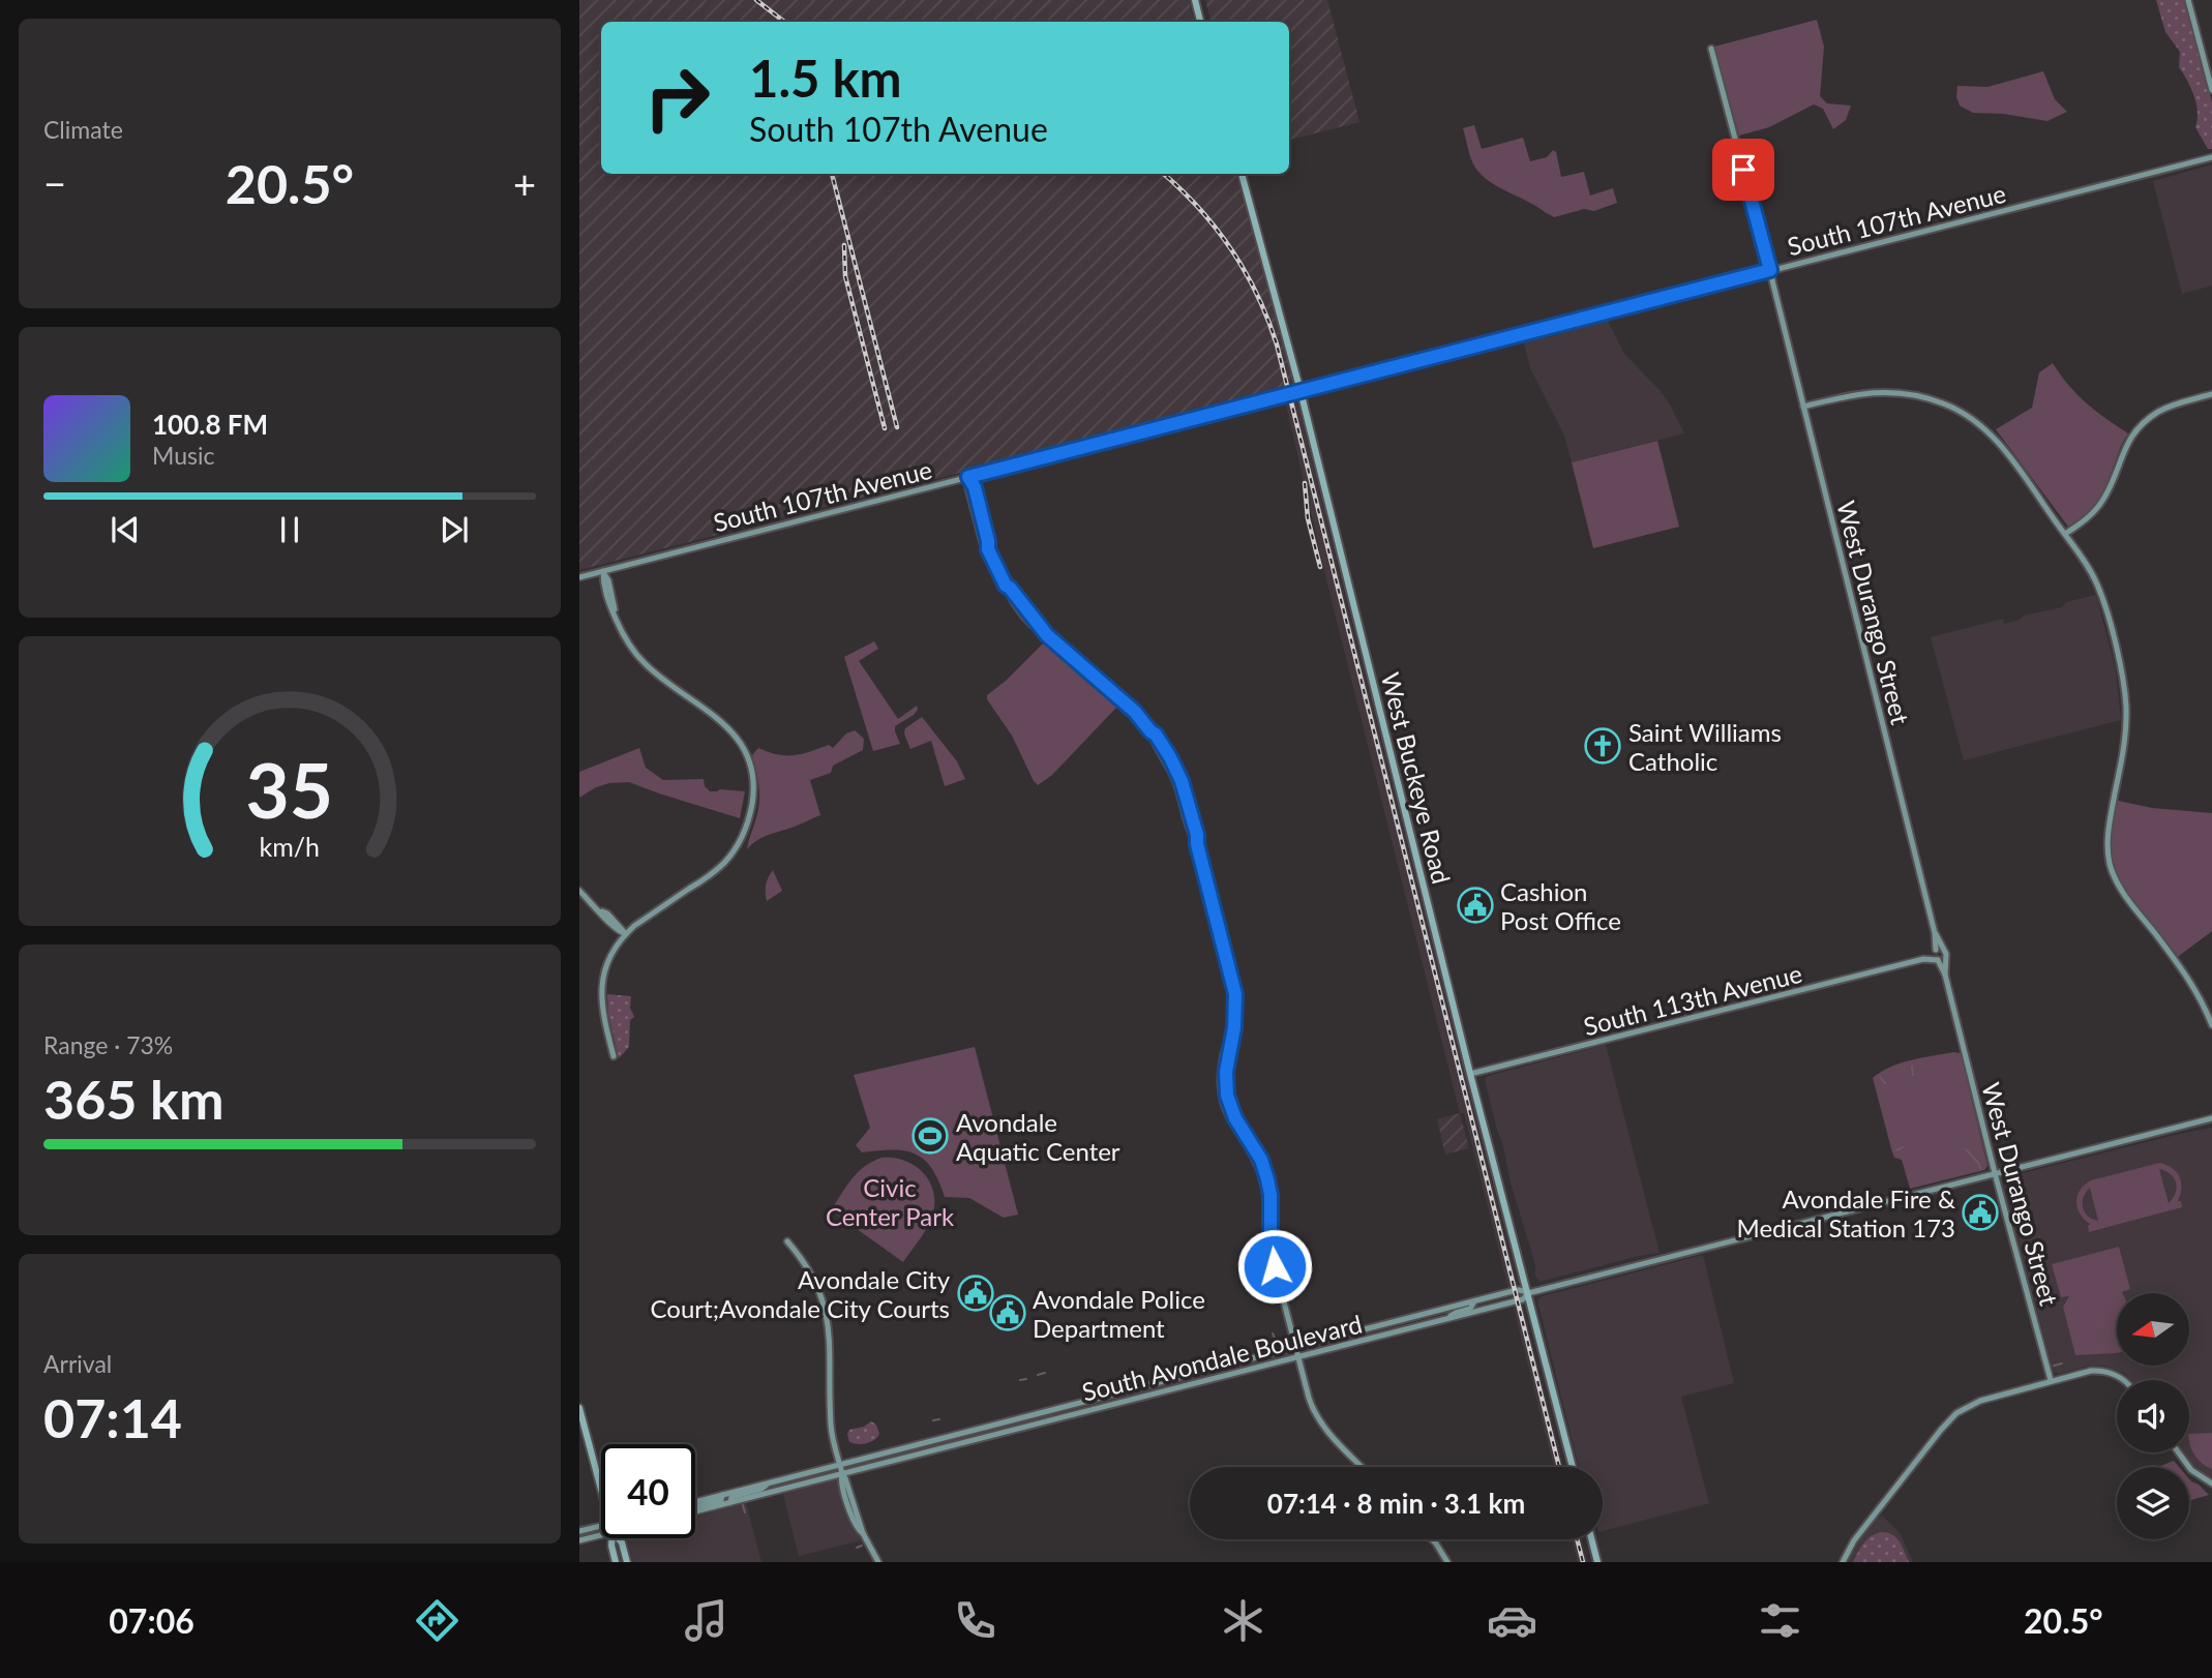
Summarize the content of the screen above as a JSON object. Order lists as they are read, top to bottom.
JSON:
{
  "streets": {
    "main road": ["West Buckeye Road"],
    "street": [
      "South 107th Avenue",
      "West Durango Street",
      "South 113th Avenue",
      "South Avondale Boulevard"
    ]
  },
  "crossings": [
    ["South 107th Avenue", "West Durango Street"],
    ["South 107th Avenue", "West Buckeye Road"],
    ["West Durango Street", "South 113th Avenue"],
    ["West Durango Street", "South Avondale Boulevard"],
    ["West Buckeye Road", "South 113th Avenue"],
    ["West Buckeye Road", "South Avondale Boulevard"]
  ],
  "parks": ["Civic Center Park"],
  "places": {
    "church": ["Saint Williams Catholic"],
    "public building": [
      "Cashion Post Office",
      "Avondale Fire & Medical Station 173",
      "Avondale City Court;Avondale City Courts",
      "Avondale Police Department"
    ],
    "sports": ["Avondale Aquatic Center"]
  },
  "north": "left",
  "page": {
    "tile": [
      "Climate",
      ["Range · 73%", "365 km"],
      ["Arrival", "07:14"]
    ],
    "turn": ["1.5 km", "South 107th Avenue"],
    "heat": ["−", "20.5°", "+"],
    "song": ["100.8 FM", "Music"],
    "limit": "40",
    "trip": "07:14 · 8 min · 3.1 km",
    "tabs": ["07:06", "20.5°"],
    "gauge": ["35", "km/h"]
  }
}
